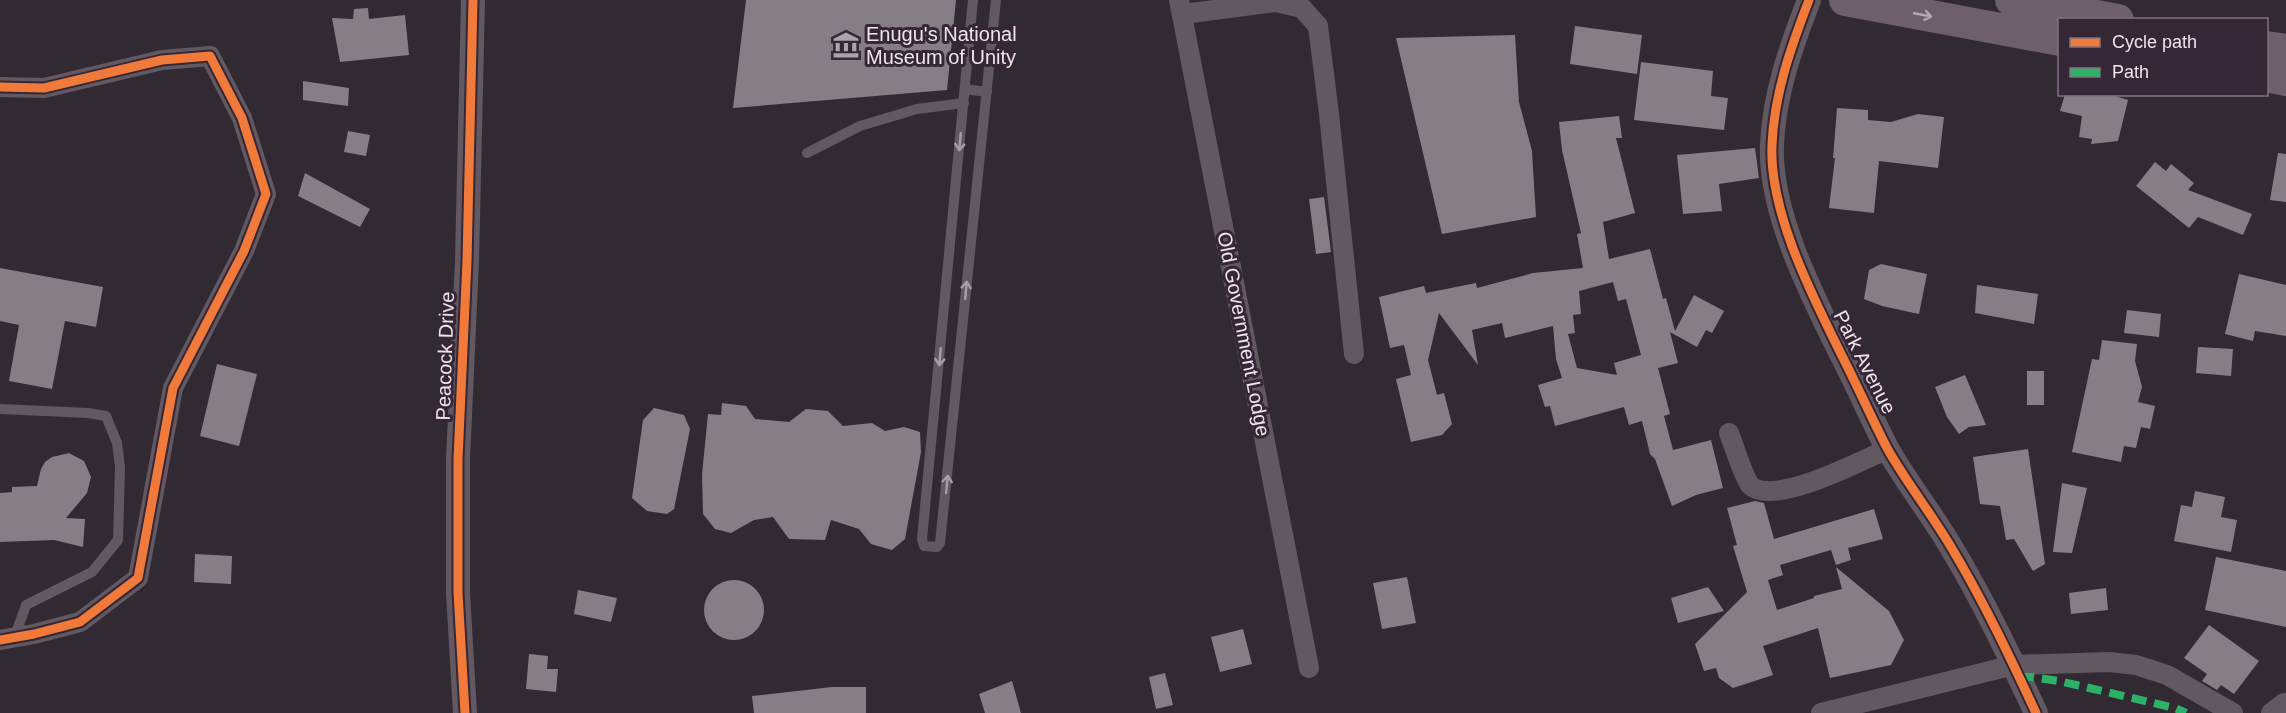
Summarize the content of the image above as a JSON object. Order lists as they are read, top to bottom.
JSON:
{
  "streets": {
    "street": ["Old Government Lodge", "Peacock Drive", "Park Avenue"]
  },
  "places": {
    "museum": ["Enugu's National Museum of Unity"]
  },
  "legend": ["Cycle path", "Path"]
}
